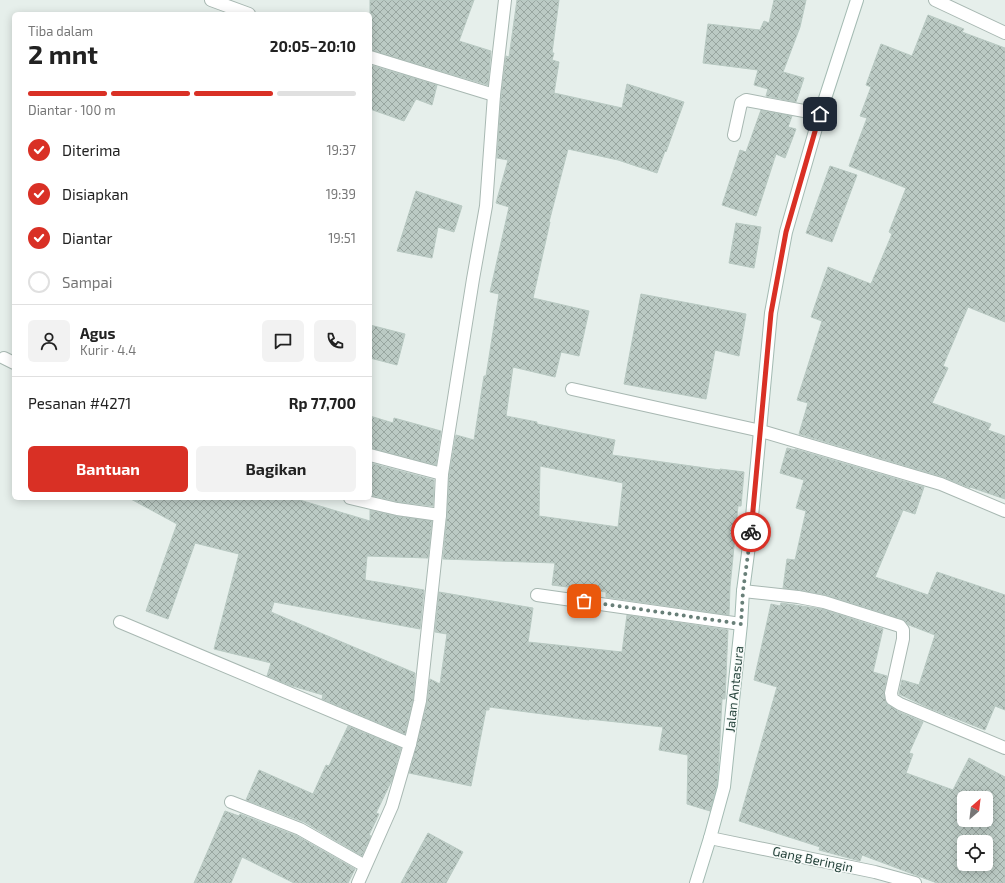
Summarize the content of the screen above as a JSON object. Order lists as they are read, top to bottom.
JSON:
{
  "streets": {
    "street": ["Jalan Antasura", "Gang Beringin"]
  },
  "crossings": [
    ["Jalan Antasura", "Gang Beringin"]
  ],
  "north": "top right",
  "page": {
    "heading": ["2 mnt", "Tiba dalam", "20:05–20:10"],
    "panel": [
      "Agus",
      "Kurir · 4.4",
      "Pesanan #4271",
      "Rp 77,700"
    ],
    "bar": "Diantar · 100 m",
    "list": [
      ["Diterima", "19:37"],
      ["Disiapkan", "19:39"],
      ["Diantar", "19:51"],
      "Sampai"
    ],
    "buttons": ["Bantuan", "Bagikan"]
  }
}
